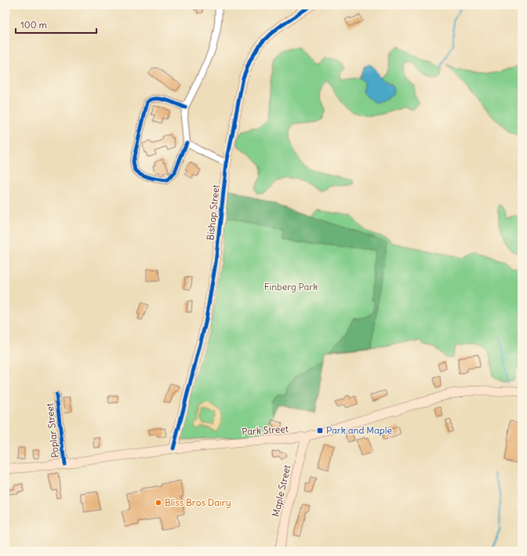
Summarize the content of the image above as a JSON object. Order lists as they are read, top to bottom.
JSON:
{
  "streets": {
    "main road": ["Bishop Street", "Park Street", "Maple Street"],
    "street": ["Poplar Street"]
  },
  "crossings": [
    ["Bishop Street", "Park Street"],
    ["Poplar Street", "Park Street"],
    ["Park Street", "Maple Street"]
  ],
  "parks": ["Finberg Park"],
  "places": {
    "transit": ["Park and Maple"],
    "other": ["Bliss Bros Dairy"]
  },
  "scale_bar": "100 m"
}
